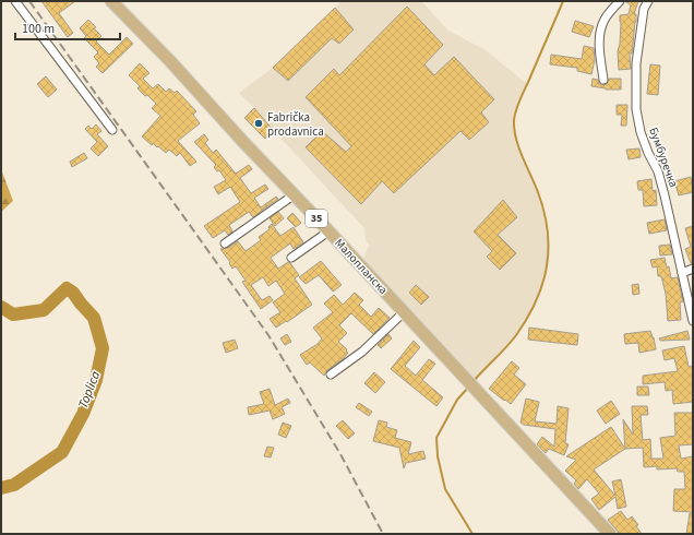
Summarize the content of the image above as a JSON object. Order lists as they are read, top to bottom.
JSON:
{
  "streets": {
    "main road": ["35", "Малопланска"],
    "street": ["Бумбуречка"]
  },
  "water": ["Toplica"],
  "places": ["Fabrička prodavnica"],
  "scale_bar": "100 m"
}
